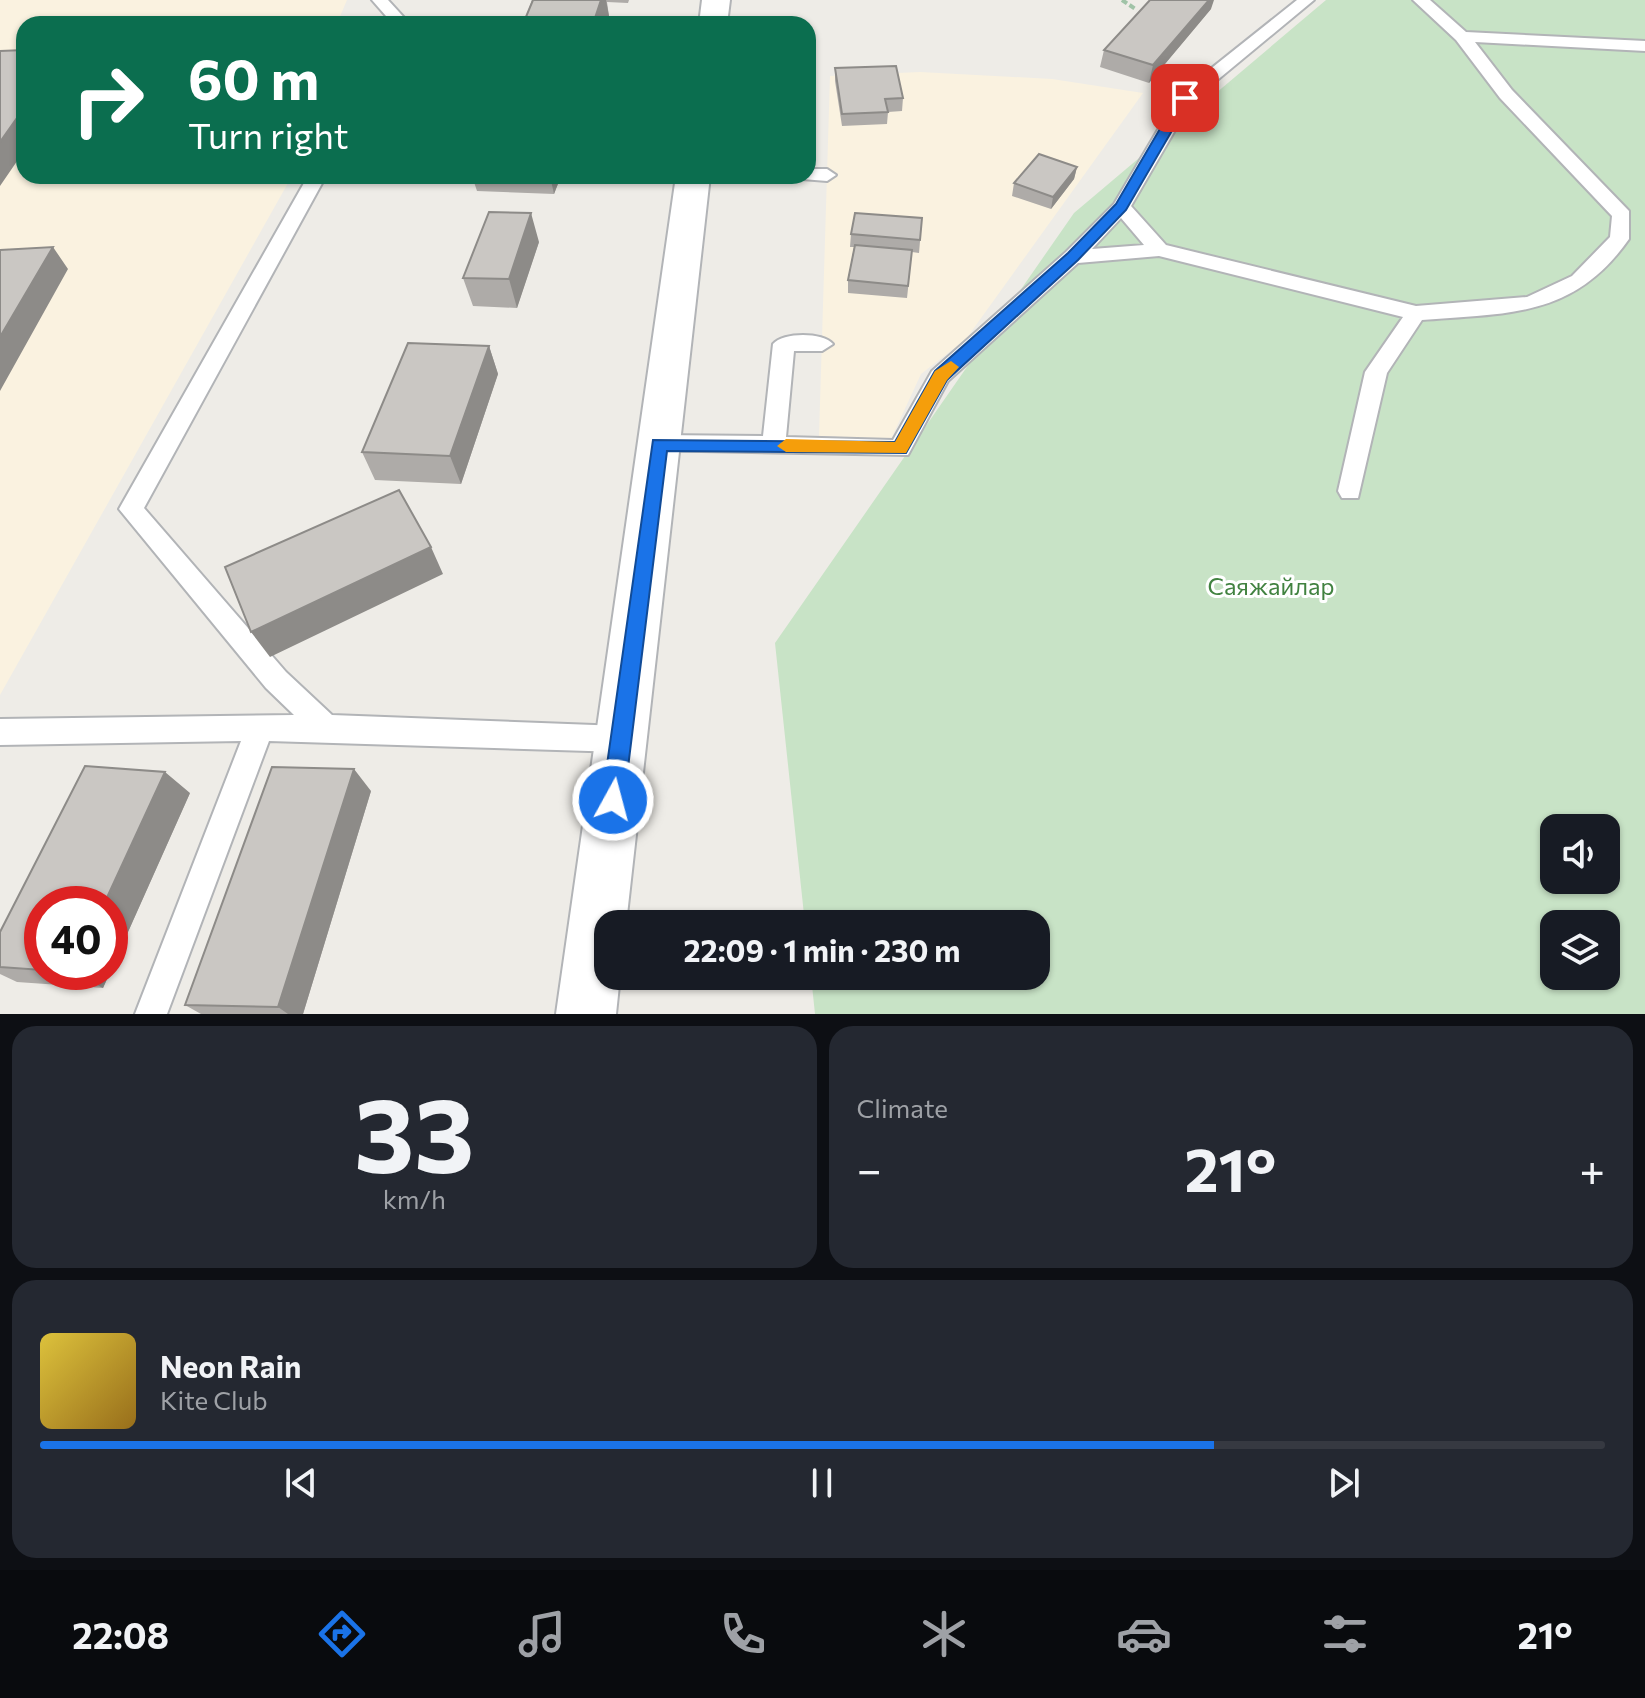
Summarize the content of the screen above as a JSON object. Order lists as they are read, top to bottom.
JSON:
{
  "parks": ["Саяжайлар"],
  "page": {
    "turn": ["60 m", "Turn right"],
    "limit": "40",
    "trip": "22:09 · 1 min · 230 m",
    "tile": [
      ["33", "km/h"],
      "Climate"
    ],
    "heat": ["−", "21°", "+"],
    "song": ["Neon Rain", "Kite Club"],
    "tabs": ["22:08", "21°"]
  }
}
